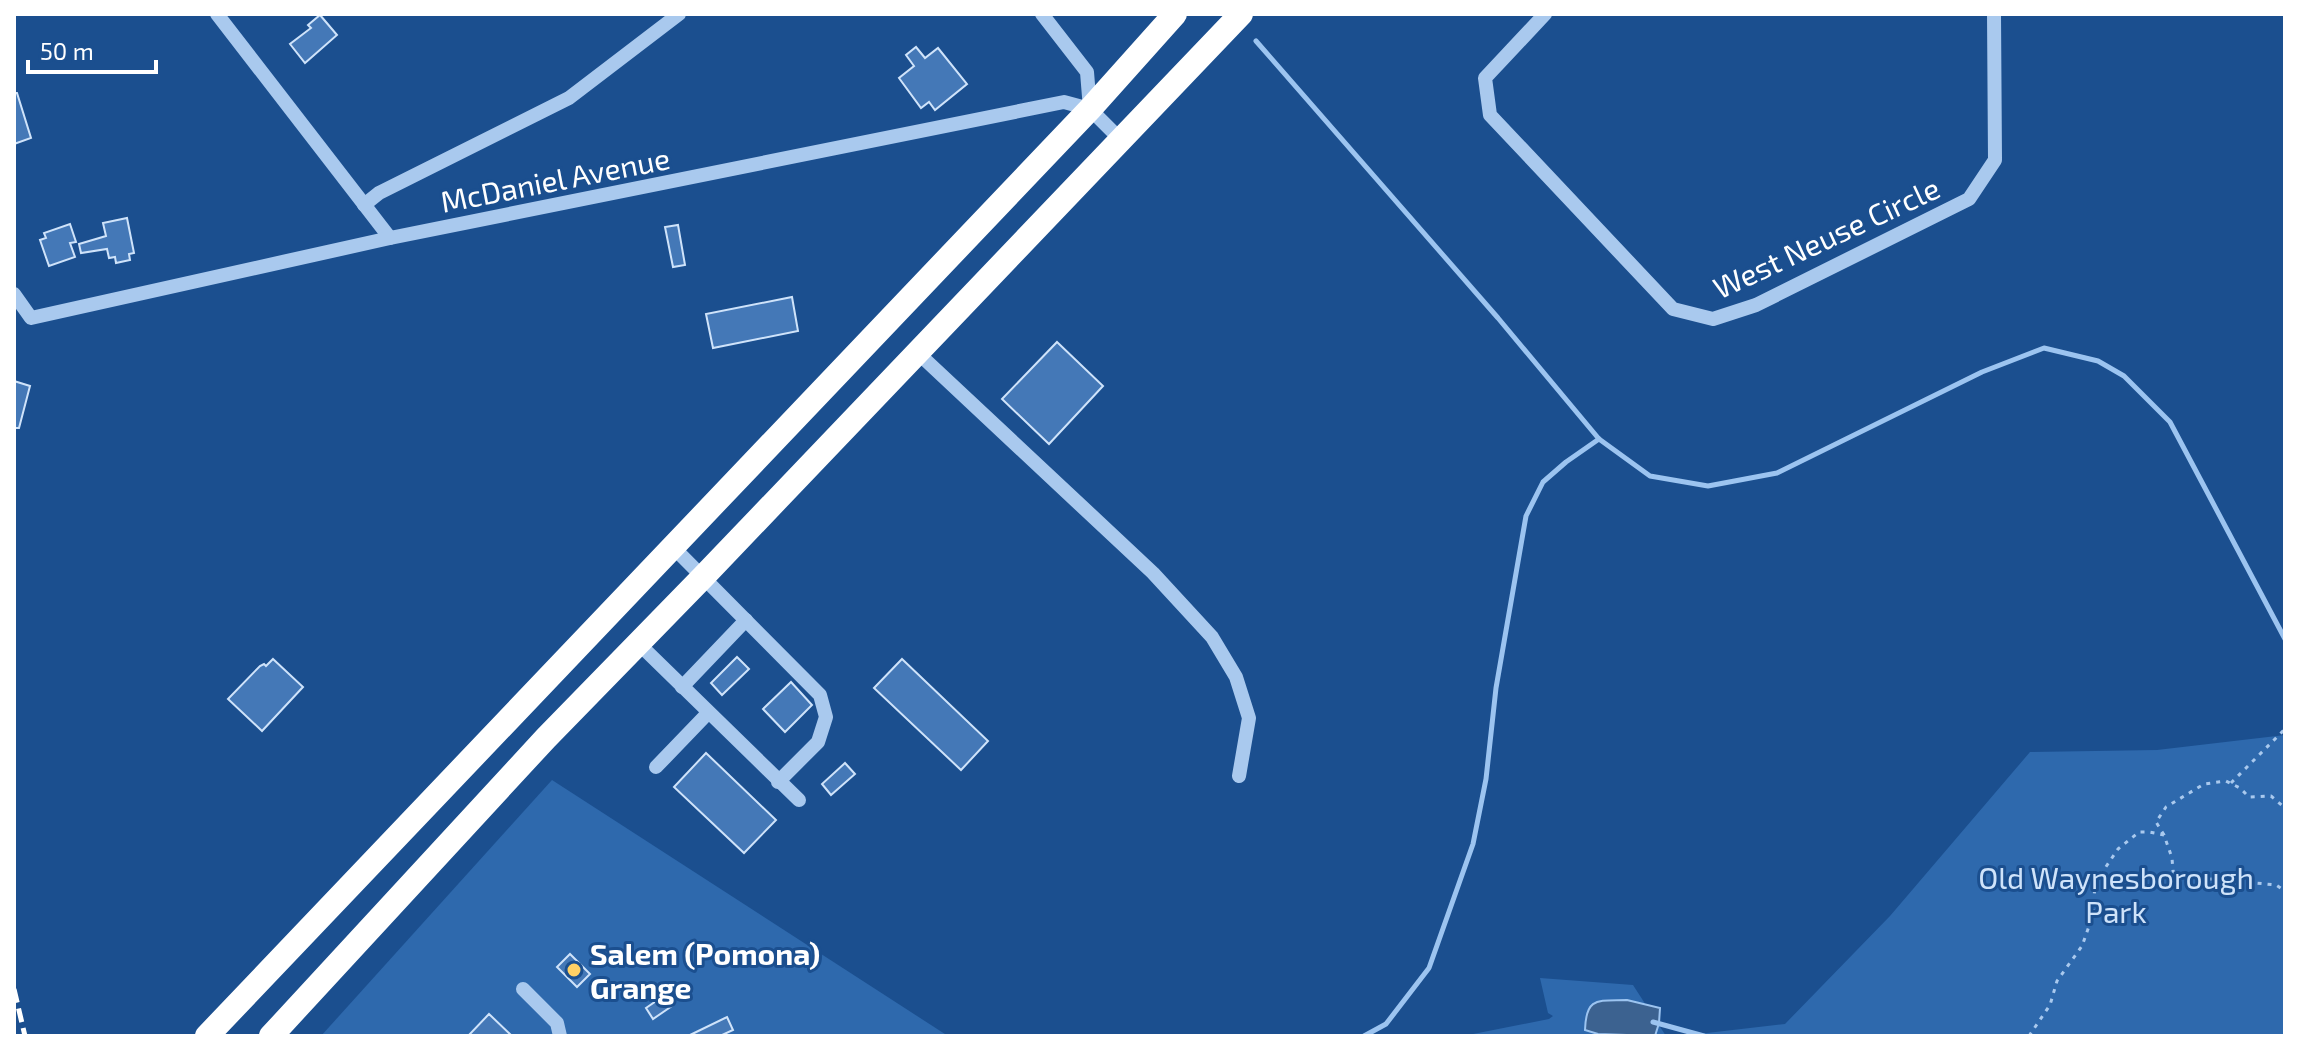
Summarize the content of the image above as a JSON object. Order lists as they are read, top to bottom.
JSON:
{
  "streets": {
    "street": ["McDaniel Avenue", "West Neuse Circle"]
  },
  "parks": ["Old Waynesborough Park"],
  "places": ["Salem (Pomona) Grange"],
  "scale_bar": "50 m"
}
